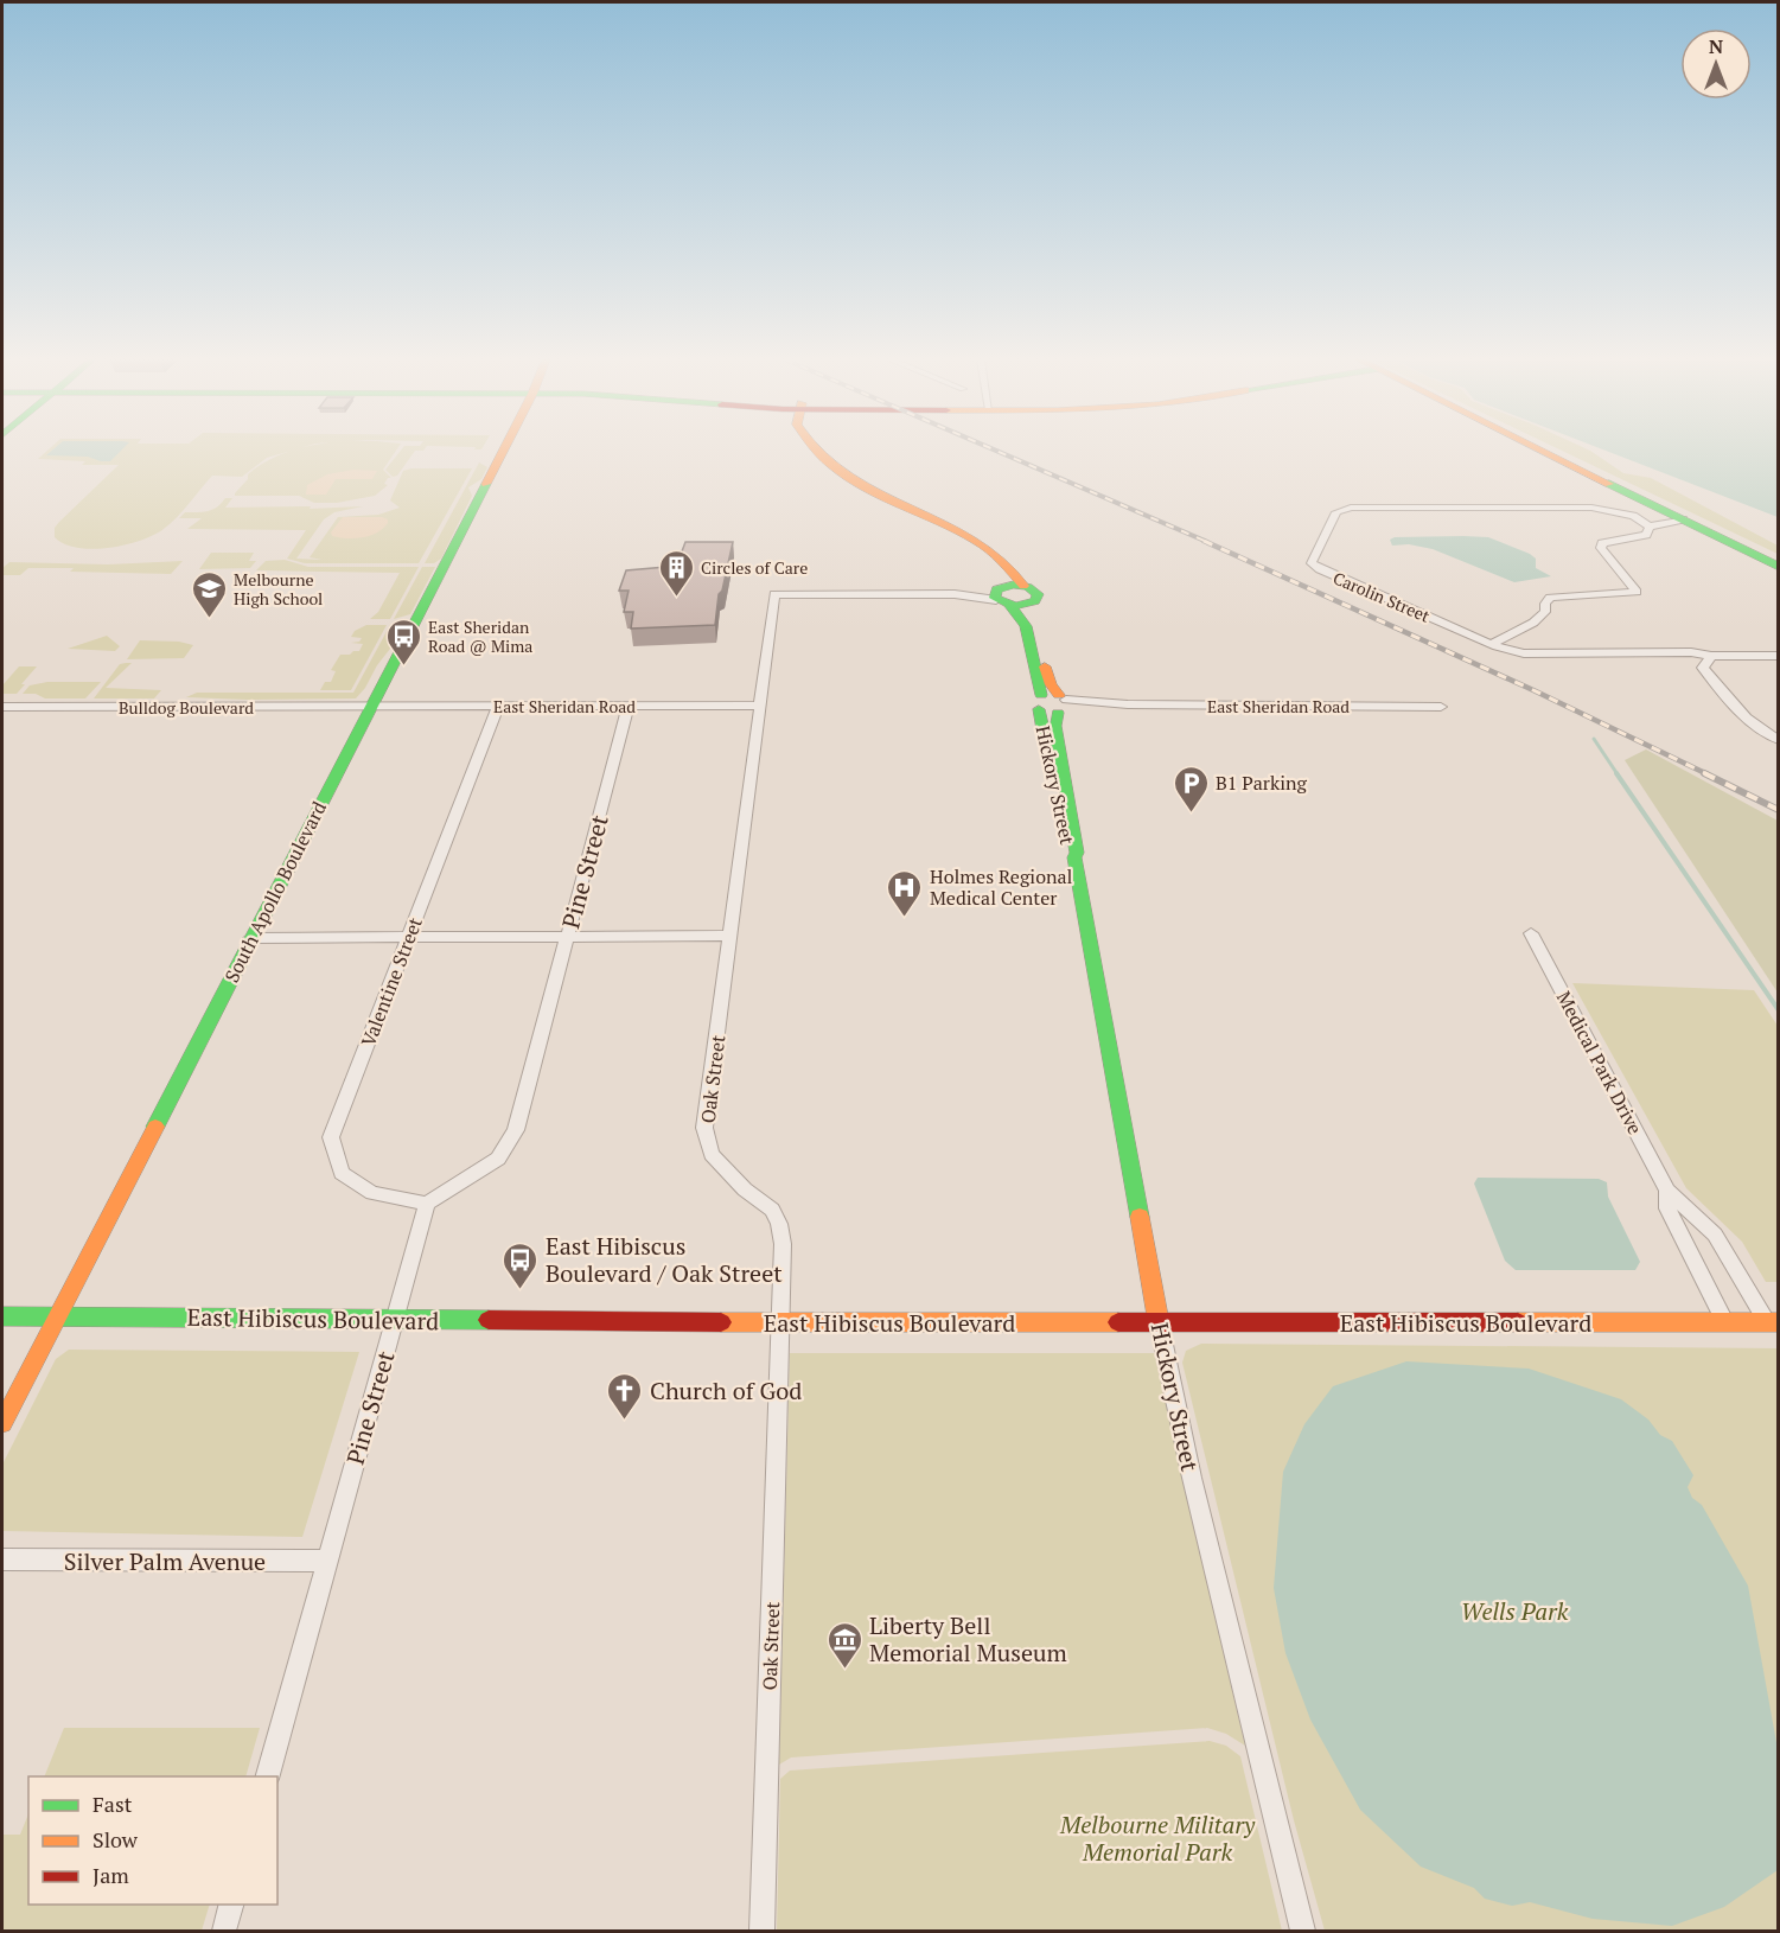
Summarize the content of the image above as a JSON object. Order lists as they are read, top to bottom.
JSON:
{
  "streets": {
    "street": [
      "Carolin Street",
      "East Sheridan Road",
      "Bulldog Boulevard",
      "Hickory Street",
      "Pine Street",
      "South Apollo Boulevard",
      "Valentine Street",
      "Medical Park Drive",
      "Oak Street",
      "East Hibiscus Boulevard",
      "Silver Palm Avenue"
    ]
  },
  "crossings": [
    ["East Sheridan Road", "Bulldog Boulevard"],
    ["East Sheridan Road", "Hickory Street"],
    ["East Sheridan Road", "Pine Street"],
    ["East Sheridan Road", "South Apollo Boulevard"],
    ["East Sheridan Road", "Valentine Street"],
    ["East Sheridan Road", "Oak Street"],
    ["Bulldog Boulevard", "South Apollo Boulevard"],
    ["Hickory Street", "Oak Street"],
    ["Hickory Street", "East Hibiscus Boulevard"],
    ["Pine Street", "Valentine Street"],
    ["Pine Street", "East Hibiscus Boulevard"],
    ["Pine Street", "Silver Palm Avenue"],
    ["South Apollo Boulevard", "East Hibiscus Boulevard"],
    ["Medical Park Drive", "East Hibiscus Boulevard"],
    ["Oak Street", "East Hibiscus Boulevard"]
  ],
  "parks": ["Wells Park", "Melbourne Military Memorial Park"],
  "places": {
    "building": ["Circles of Care"],
    "school or university": ["Melbourne High School"],
    "bus stop": ["East Sheridan Road @ Mima", "East Hibiscus Boulevard / Oak Street"],
    "parking": ["B1 Parking"],
    "hospital": ["Holmes Regional Medical Center"],
    "church": ["Church of God"],
    "museum": ["Liberty Bell Memorial Museum"]
  },
  "legend": ["Fast", "Slow", "Jam"],
  "north": "top"
}
